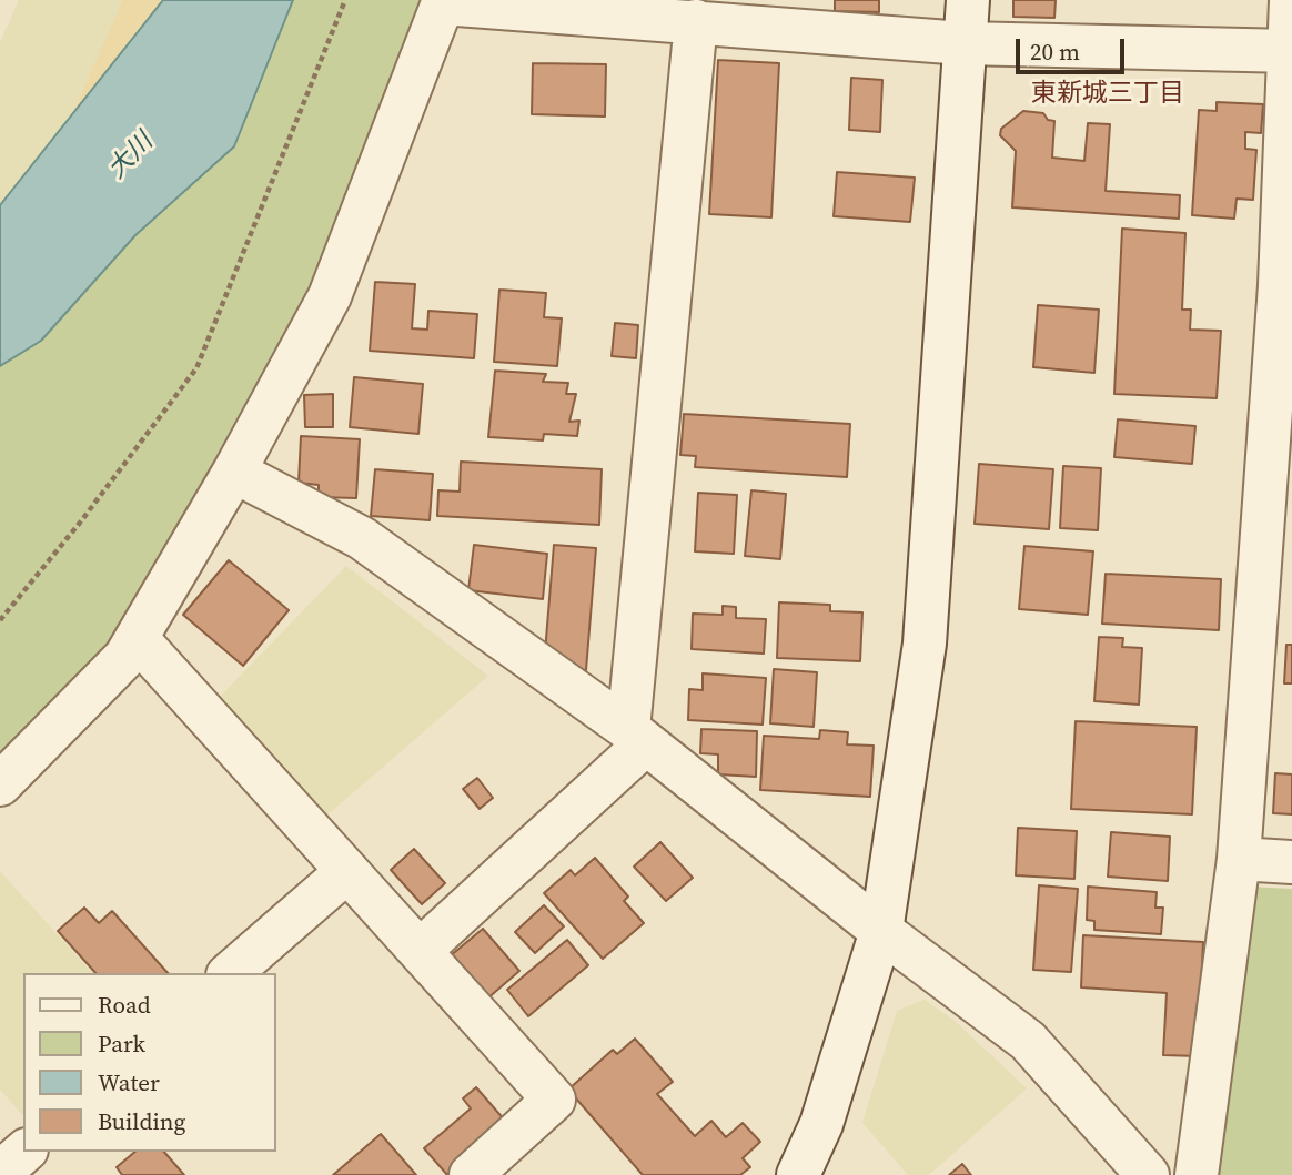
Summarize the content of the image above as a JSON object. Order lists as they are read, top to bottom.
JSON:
{
  "districts": ["東新城三丁目"],
  "water": ["大川"],
  "legend": [
    "Road",
    "Park",
    "Water",
    "Building"
  ],
  "scale_bar": "20 m"
}
